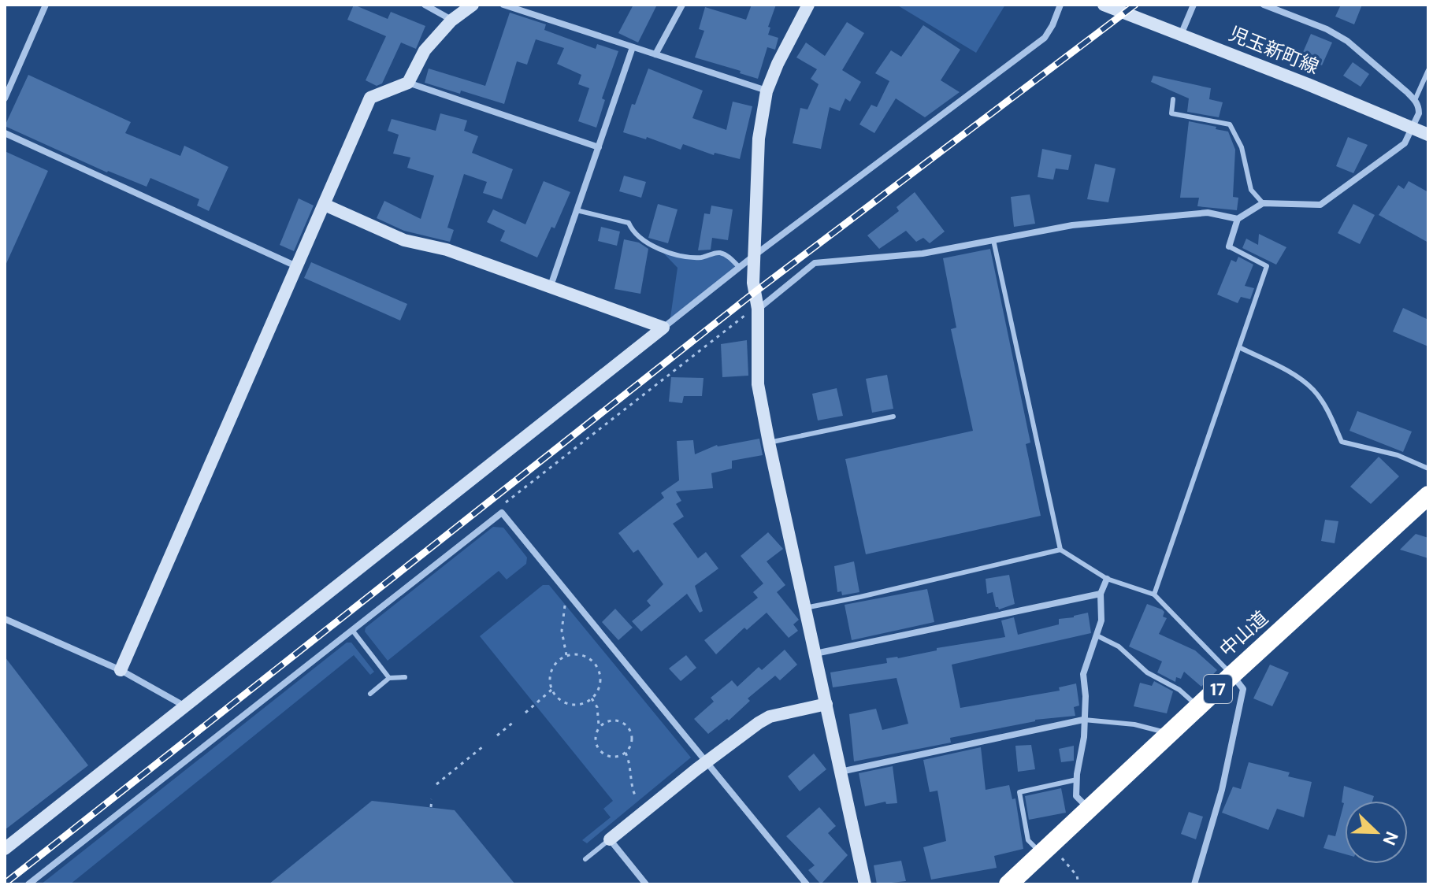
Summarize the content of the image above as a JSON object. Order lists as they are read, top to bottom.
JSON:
{
  "streets": {
    "highway": ["中山道", "17"],
    "street": ["児玉新町線"]
  },
  "north": "bottom right"
}
